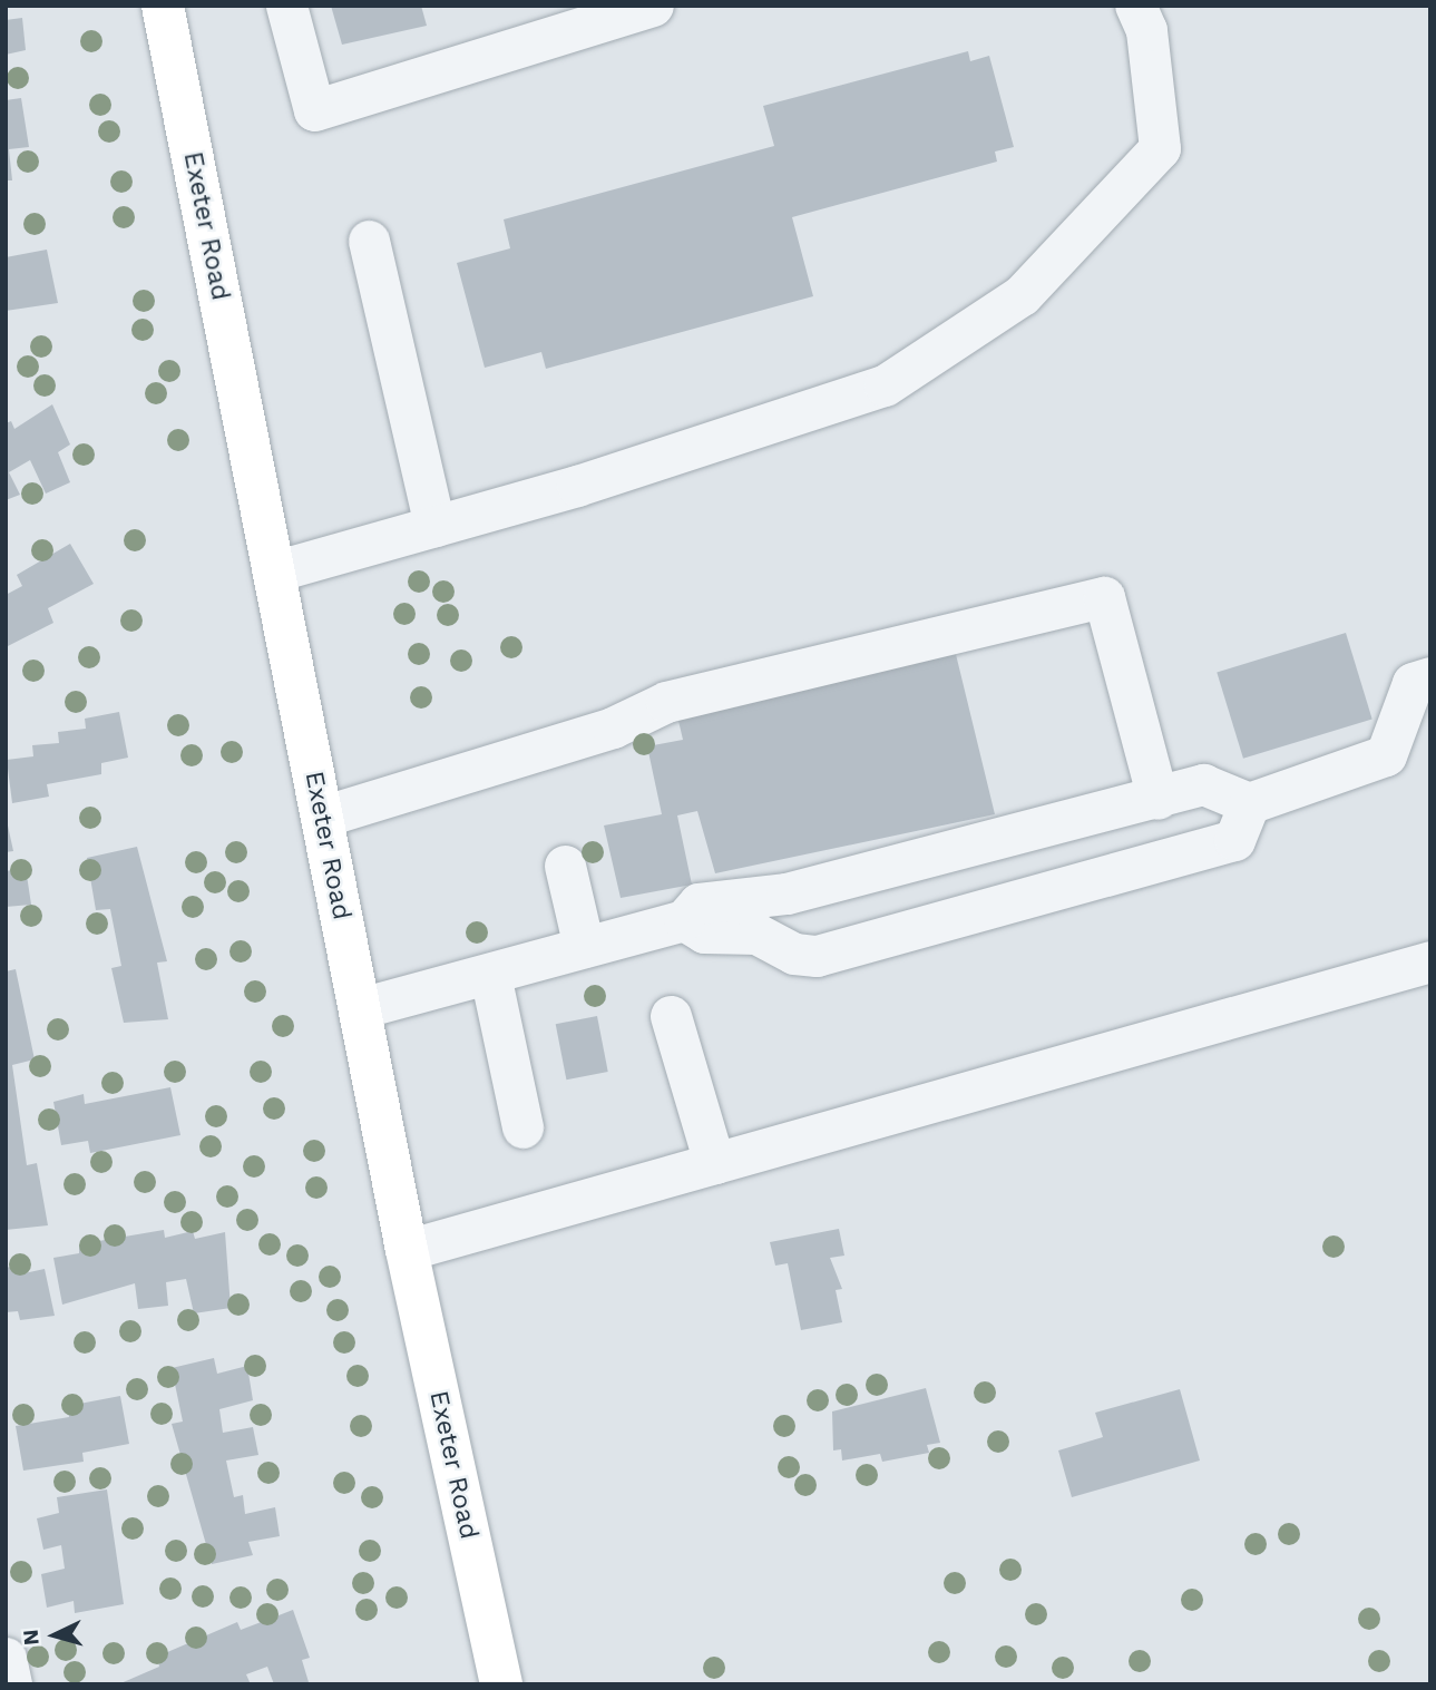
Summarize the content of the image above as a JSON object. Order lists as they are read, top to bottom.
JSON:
{
  "streets": {
    "main road": ["Exeter Road"]
  },
  "north": "left"
}
